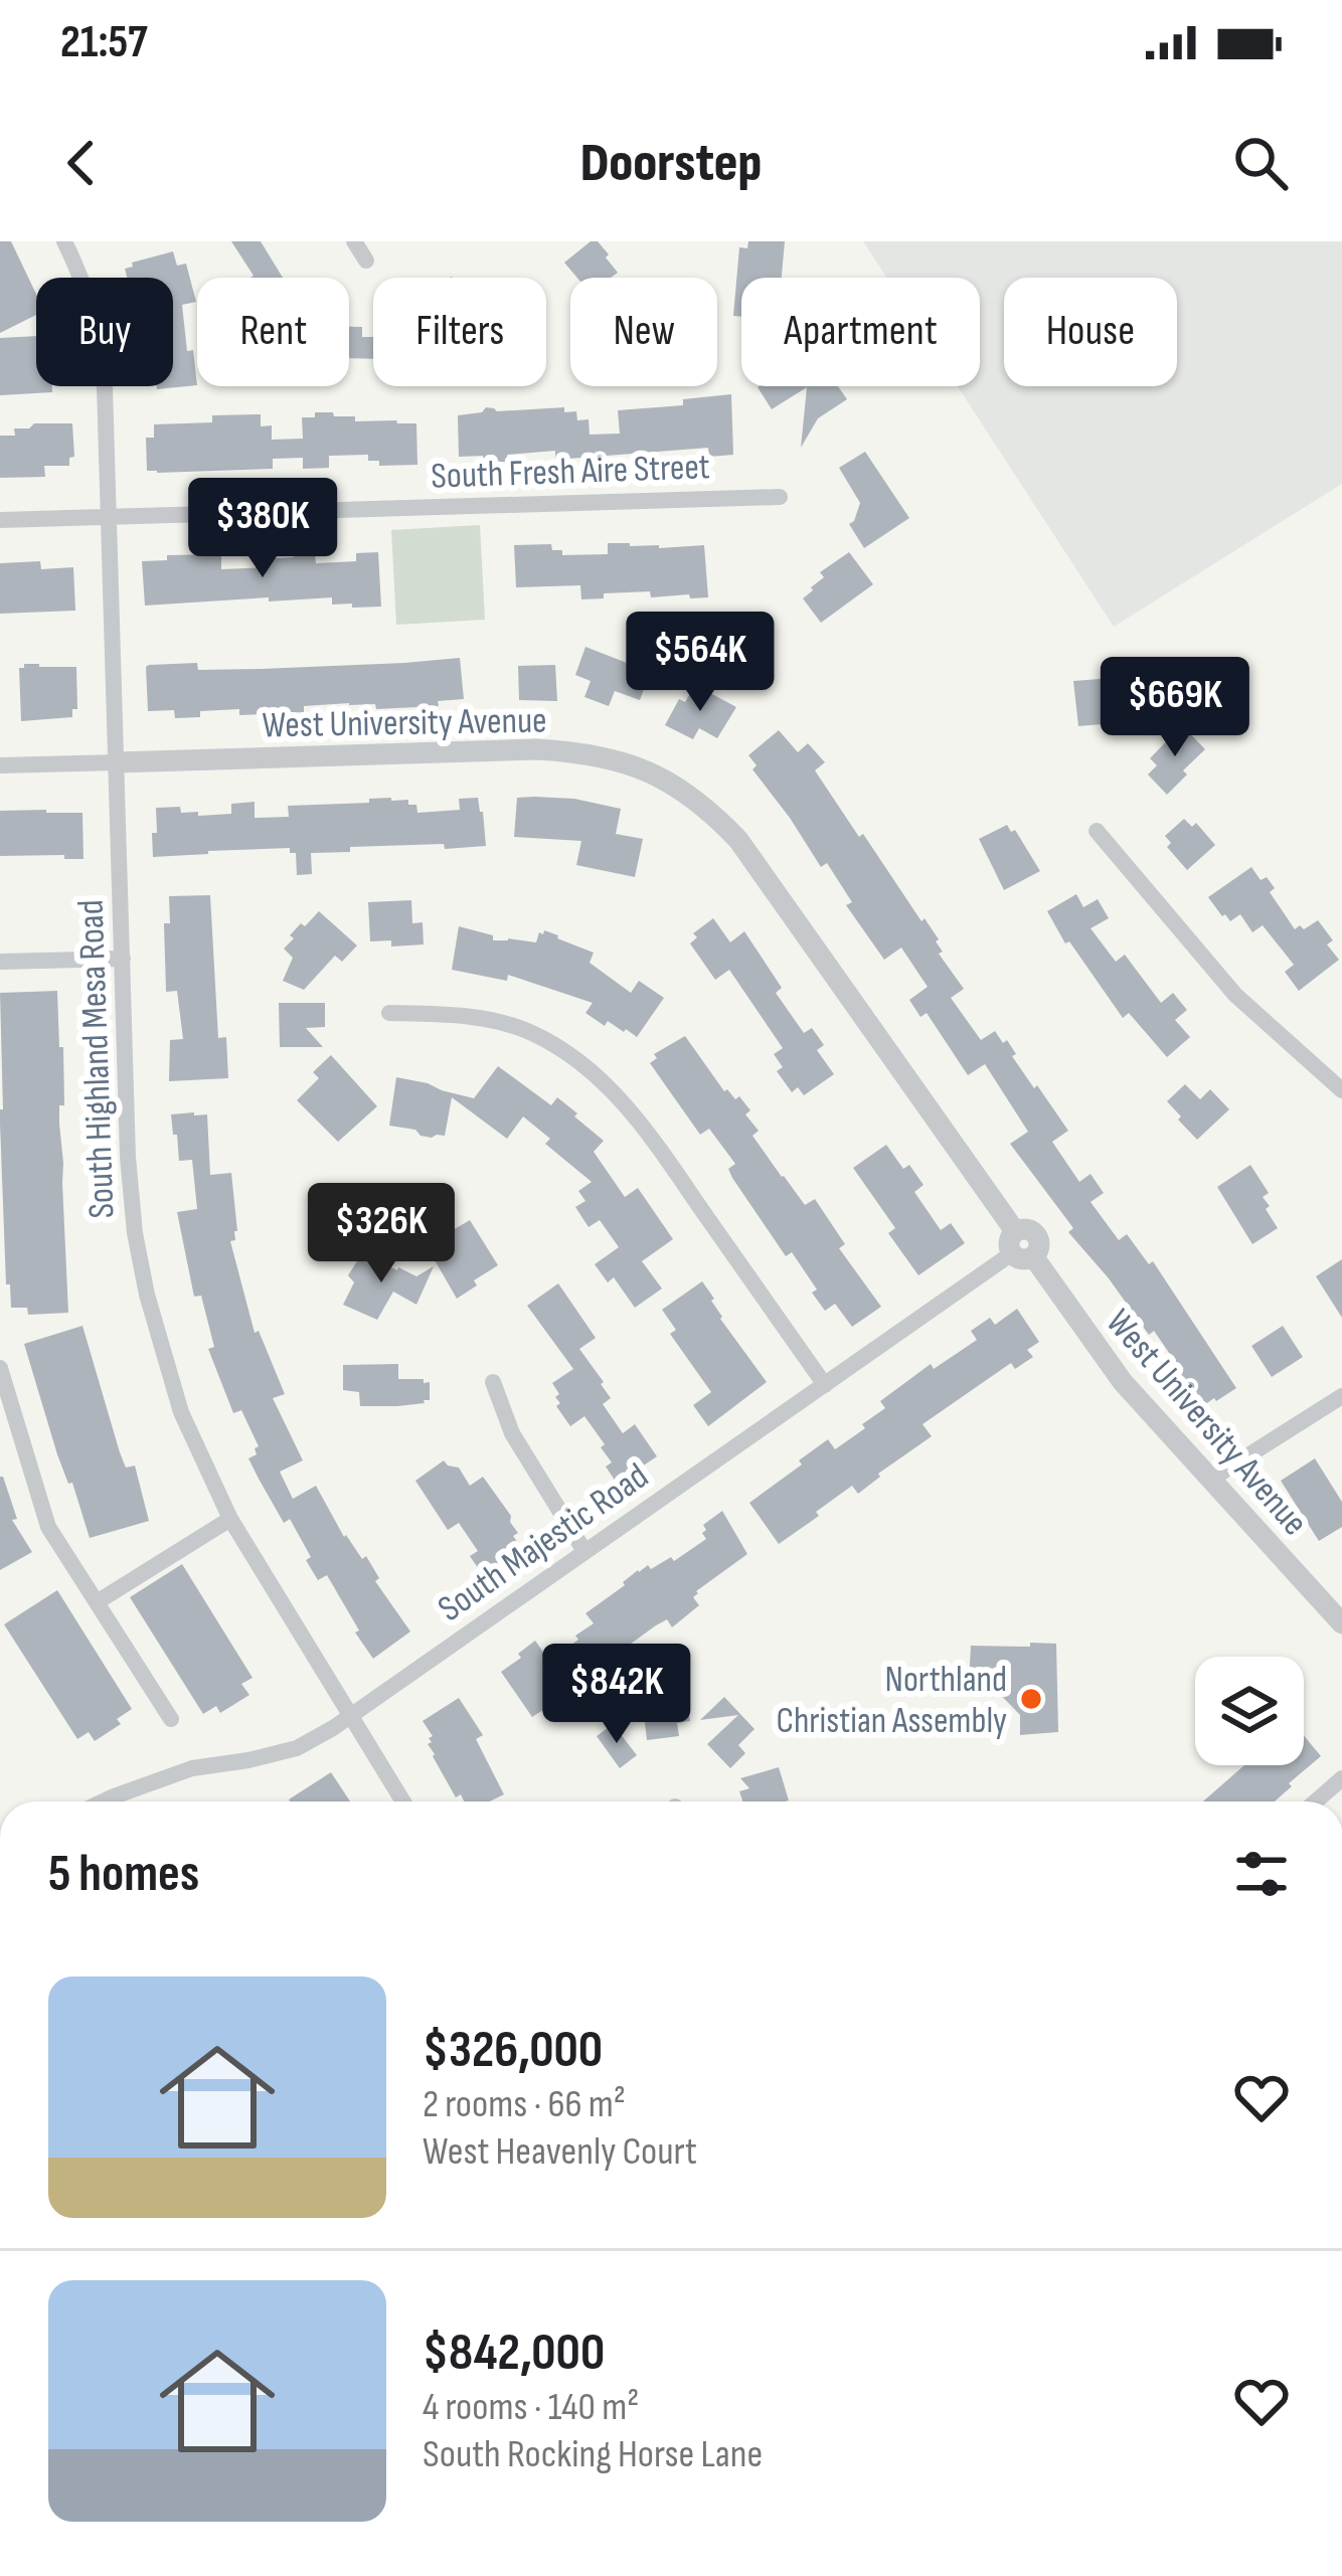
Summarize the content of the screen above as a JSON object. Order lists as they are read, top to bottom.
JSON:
{
  "streets": {
    "street": [
      "South Fresh Aire Street",
      "West University Avenue",
      "South Highland Mesa Road",
      "South Majestic Road"
    ]
  },
  "crossings": [
    ["South Fresh Aire Street", "South Highland Mesa Road"],
    ["West University Avenue", "South Highland Mesa Road"],
    ["West University Avenue", "South Majestic Road"],
    ["South Highland Mesa Road", "South Majestic Road"]
  ],
  "places": ["Northland Christian Assembly"],
  "page": {
    "status": "21:57",
    "header": "Doorstep",
    "chip": [
      "Buy",
      "Rent",
      "Filters",
      "New",
      "Apartment",
      "House"
    ],
    "price": [
      "$380K",
      "$564K",
      "$669K",
      "$326K",
      "$842K"
    ],
    "heading": "5 homes",
    "list": [
      {
        "name": "$326,000",
        "note": "2 rooms · 66 m² · West Heavenly Court"
      },
      {
        "name": "$842,000",
        "note": "4 rooms · 140 m² · South Rocking Horse Lane"
      }
    ]
  }
}
